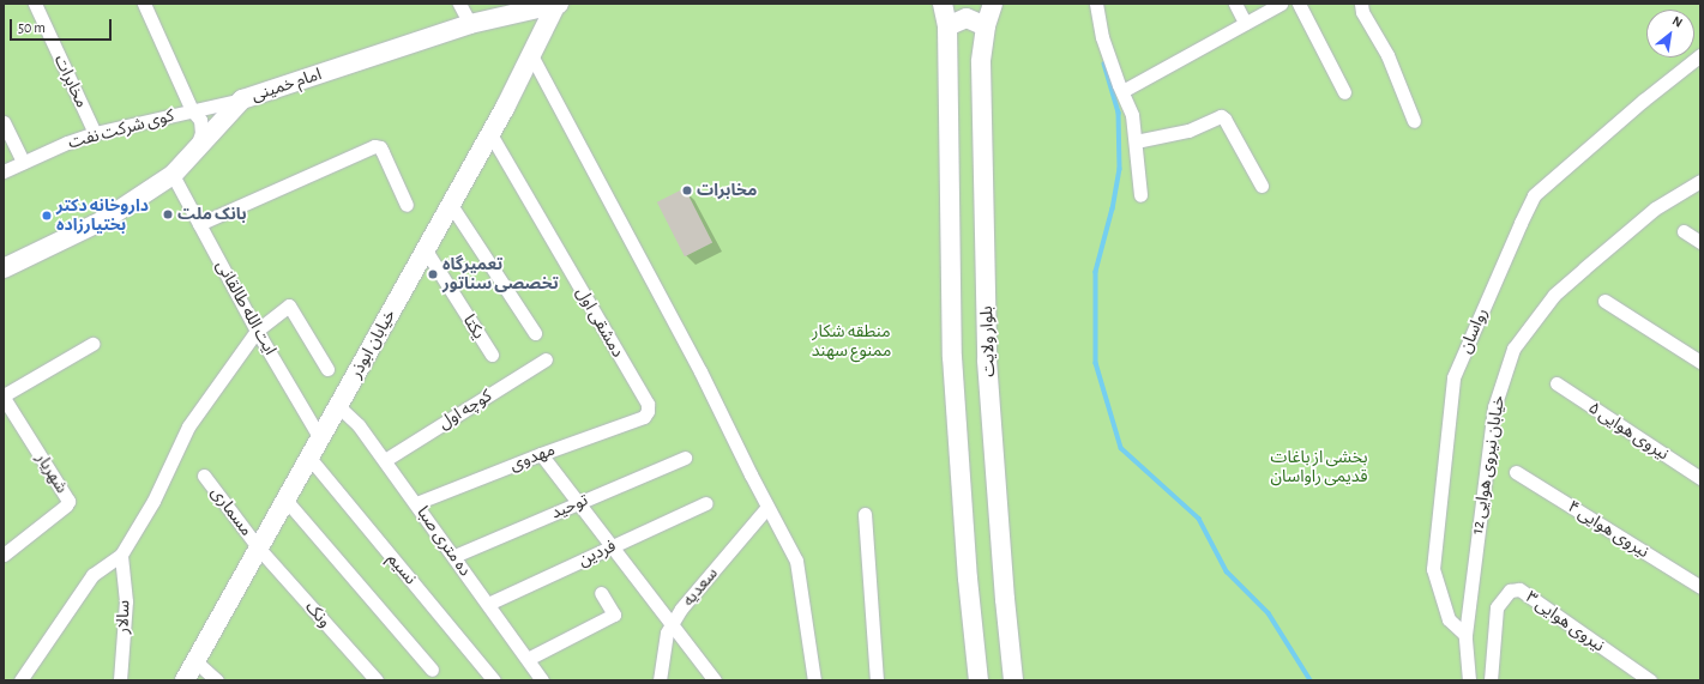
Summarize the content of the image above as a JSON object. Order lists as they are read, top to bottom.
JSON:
{
  "streets": {
    "main road": ["امام خمینی", "بلوار ولایت", "خیابان ابوذر"],
    "street": [
      "مخابرات",
      "کوی شرکت نفت",
      "ایت الله طالقانی",
      "دمشقی اول",
      "یکتا",
      "رواسان",
      "کوچه اول",
      "نیروی هوایی ۵",
      "مهدوی",
      "خیابان نیروی هوایی 12",
      "شهریار",
      "توحید",
      "مسماری",
      "نیروی هوایی ۴",
      "ده متری صبا",
      "فردین",
      "نسیم",
      "سعدیه",
      "ونک",
      "سالار",
      "نیروی هوایی ۳"
    ]
  },
  "crossings": [
    ["مخابرات", "کوی شرکت نفت"],
    ["امام خمینی", "کوی شرکت نفت"],
    ["امام خمینی", "ایت الله طالقانی"],
    ["امام خمینی", "خیابان ابوذر"],
    ["ایت الله طالقانی", "خیابان ابوذر"],
    ["دمشقی اول", "خیابان ابوذر"],
    ["دمشقی اول", "مهدوی"],
    ["یکتا", "خیابان ابوذر"],
    ["رواسان", "خیابان نیروی هوایی 12"],
    ["خیابان ابوذر", "مسماری"],
    ["خیابان ابوذر", "ده متری صبا"],
    ["خیابان ابوذر", "نسیم"],
    ["خیابان ابوذر", "ونک"],
    ["کوچه اول", "ده متری صبا"],
    ["مهدوی", "ده متری صبا"],
    ["توحید", "ده متری صبا"],
    ["مسماری", "ونک"],
    ["ده متری صبا", "فردین"]
  ],
  "parks": ["منطقه شکار ممنوع سهند", "بخشی از باغات قدیمی راواسان"],
  "places": [
    "مخابرات",
    "بانک ملت",
    "داروخانه دکتر بختیارزاده",
    "تعمیرگاه تخصصی سناتور"
  ],
  "scale_bar": "50 m",
  "north": "top right"
}
